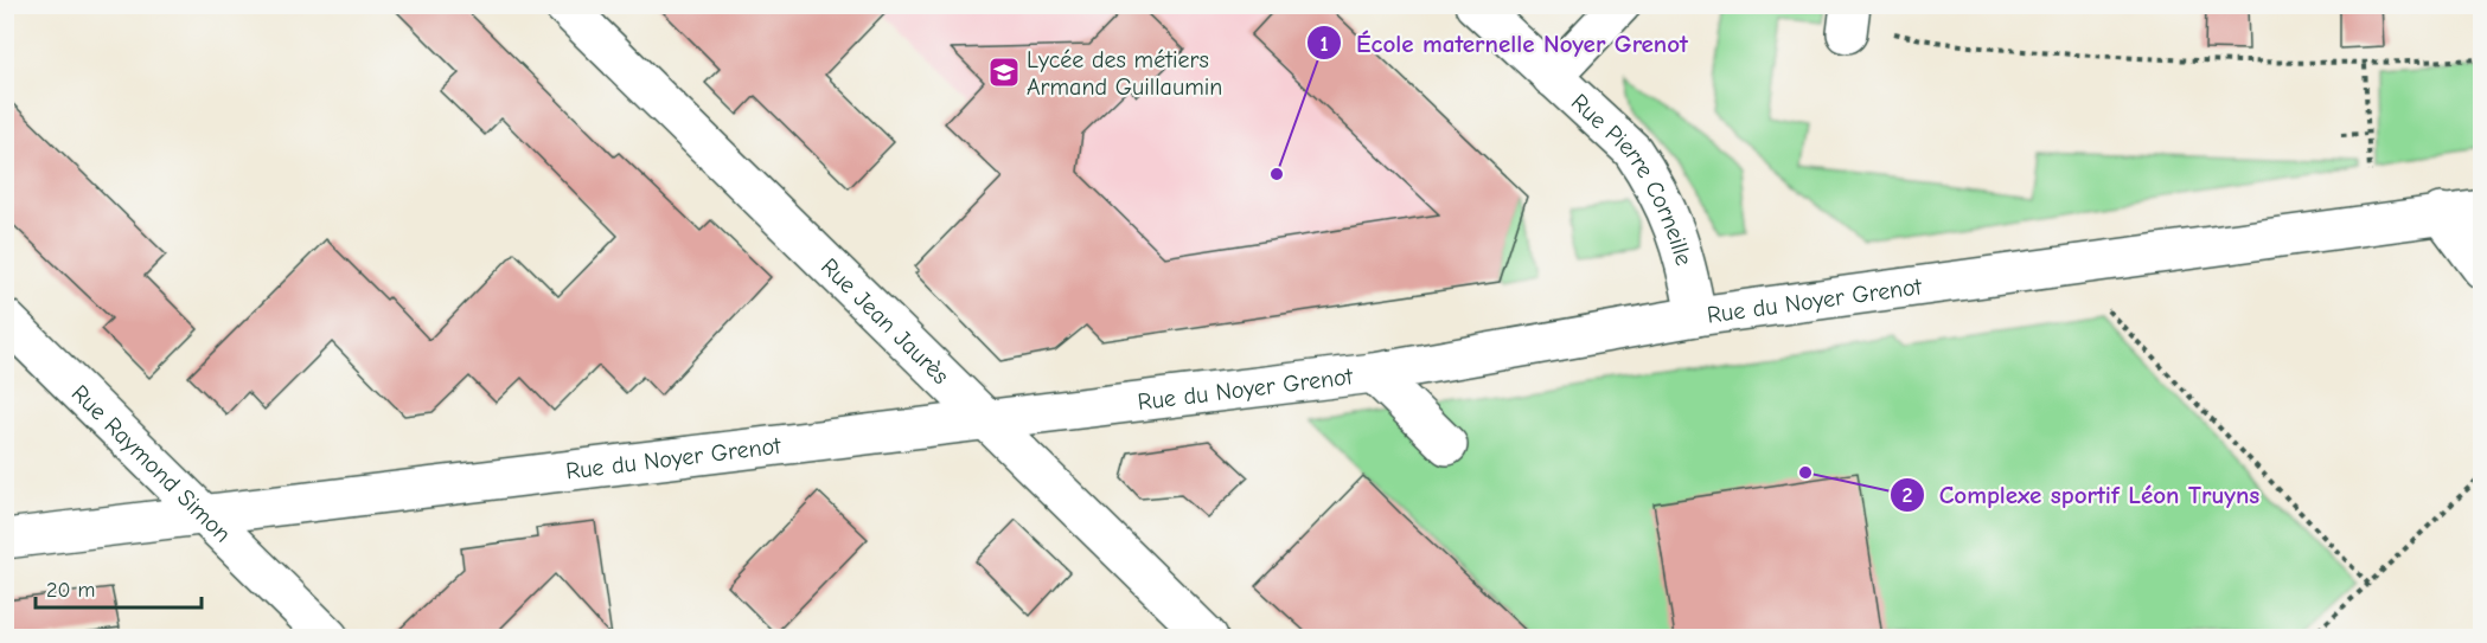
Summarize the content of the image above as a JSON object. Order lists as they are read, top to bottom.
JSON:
{
  "streets": {
    "street": [
      "Rue Pierre Corneille",
      "Rue du Noyer Grenot",
      "Rue Jean Jaurès",
      "Rue Raymond Simon"
    ]
  },
  "crossings": [
    ["Rue Pierre Corneille", "Rue du Noyer Grenot"],
    ["Rue du Noyer Grenot", "Rue Jean Jaurès"],
    ["Rue du Noyer Grenot", "Rue Raymond Simon"]
  ],
  "places": {
    "school or university": ["Lycée des métiers Armand Guillaumin"],
    "other": ["École maternelle Noyer Grenot", "Complexe sportif Léon Truyns"]
  },
  "scale_bar": "20 m"
}
